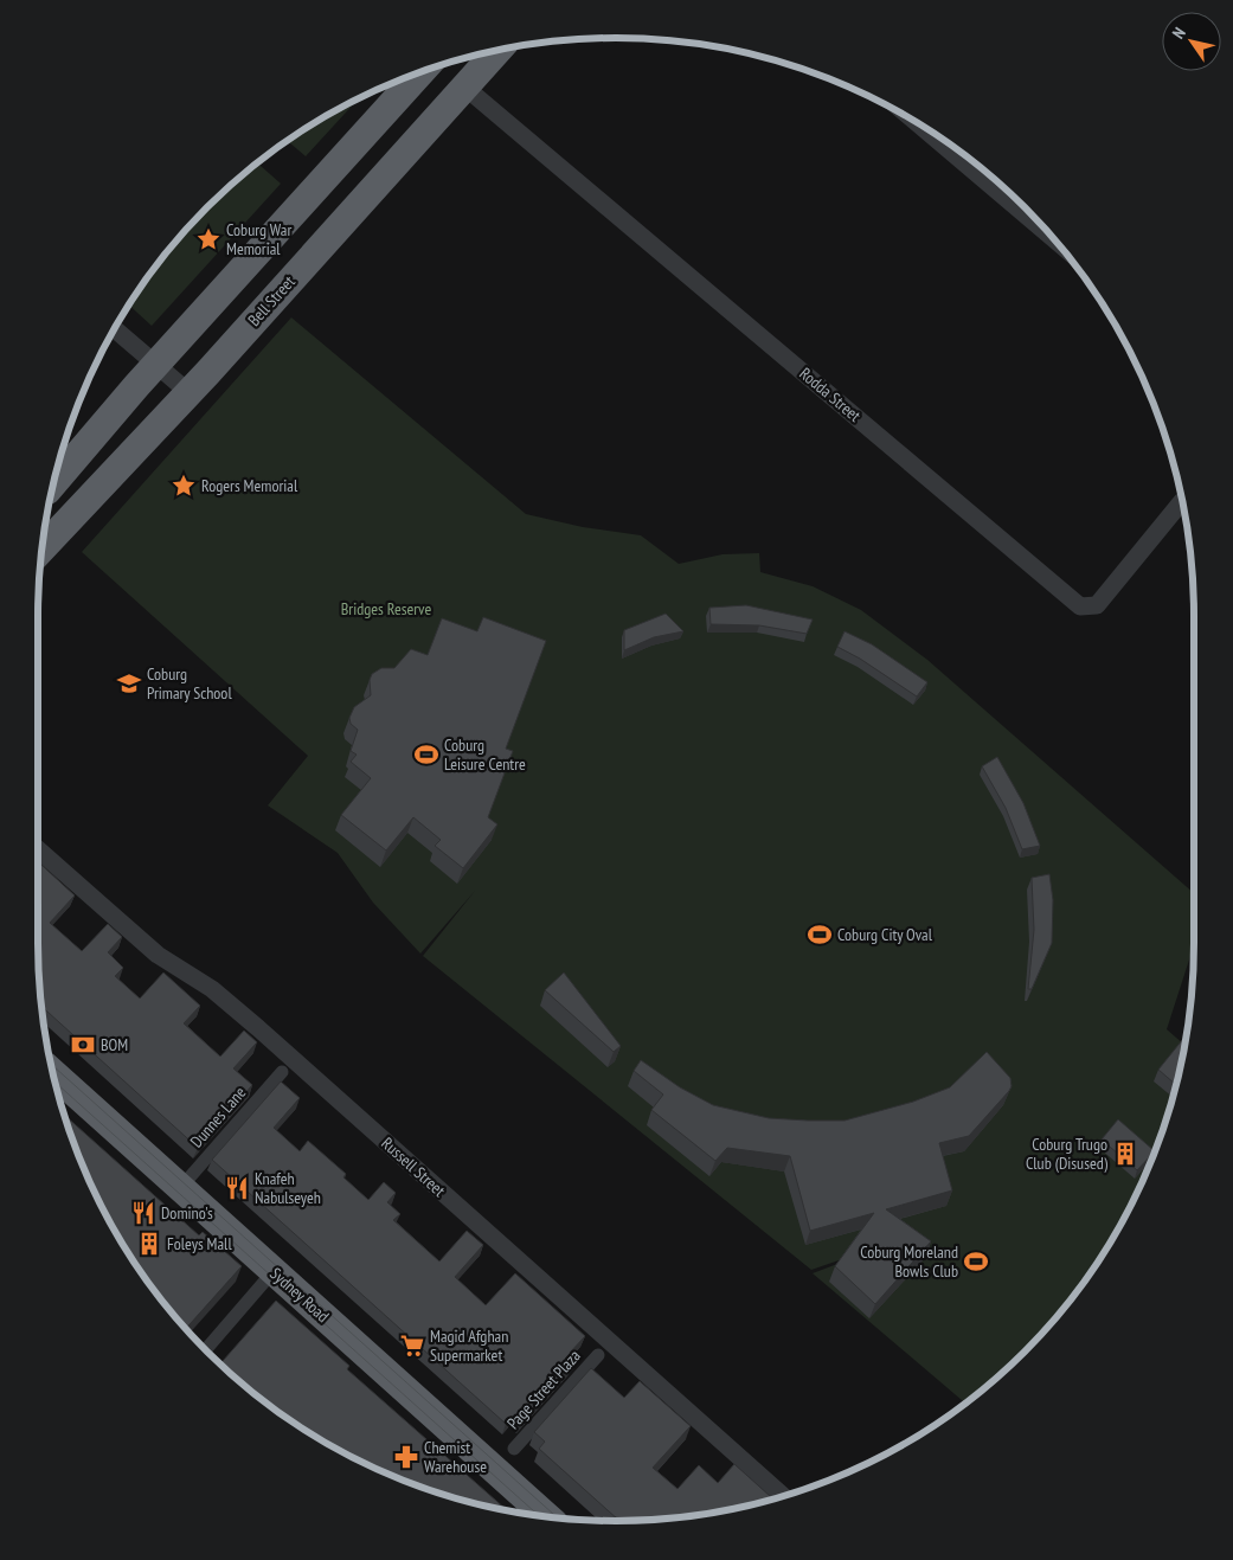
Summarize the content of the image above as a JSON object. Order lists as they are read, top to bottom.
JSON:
{
  "streets": {
    "highway": ["Bell Street", "Sydney Road"],
    "street": [
      "Rodda Street",
      "Dunnes Lane",
      "Russell Street",
      "Page Street Plaza"
    ]
  },
  "crossings": [
    ["Bell Street", "Rodda Street"],
    ["Dunnes Lane", "Sydney Road"]
  ],
  "parks": ["Bridges Reserve"],
  "places": {
    "place": ["Coburg War Memorial", "Rogers Memorial"],
    "school or university": ["Coburg Primary School"],
    "sports": ["Coburg Leisure Centre", "Coburg City Oval", "Coburg Moreland Bowls Club"],
    "bank": ["BOM"],
    "building": ["Coburg Trugo Club (Disused)", "Foleys Mall"],
    "restaurant": ["Knafeh Nabulseyeh", "Domino's"],
    "supermarket": ["Magid Afghan Supermarket"],
    "pharmacy": ["Chemist Warehouse"]
  },
  "north": "top left"
}
